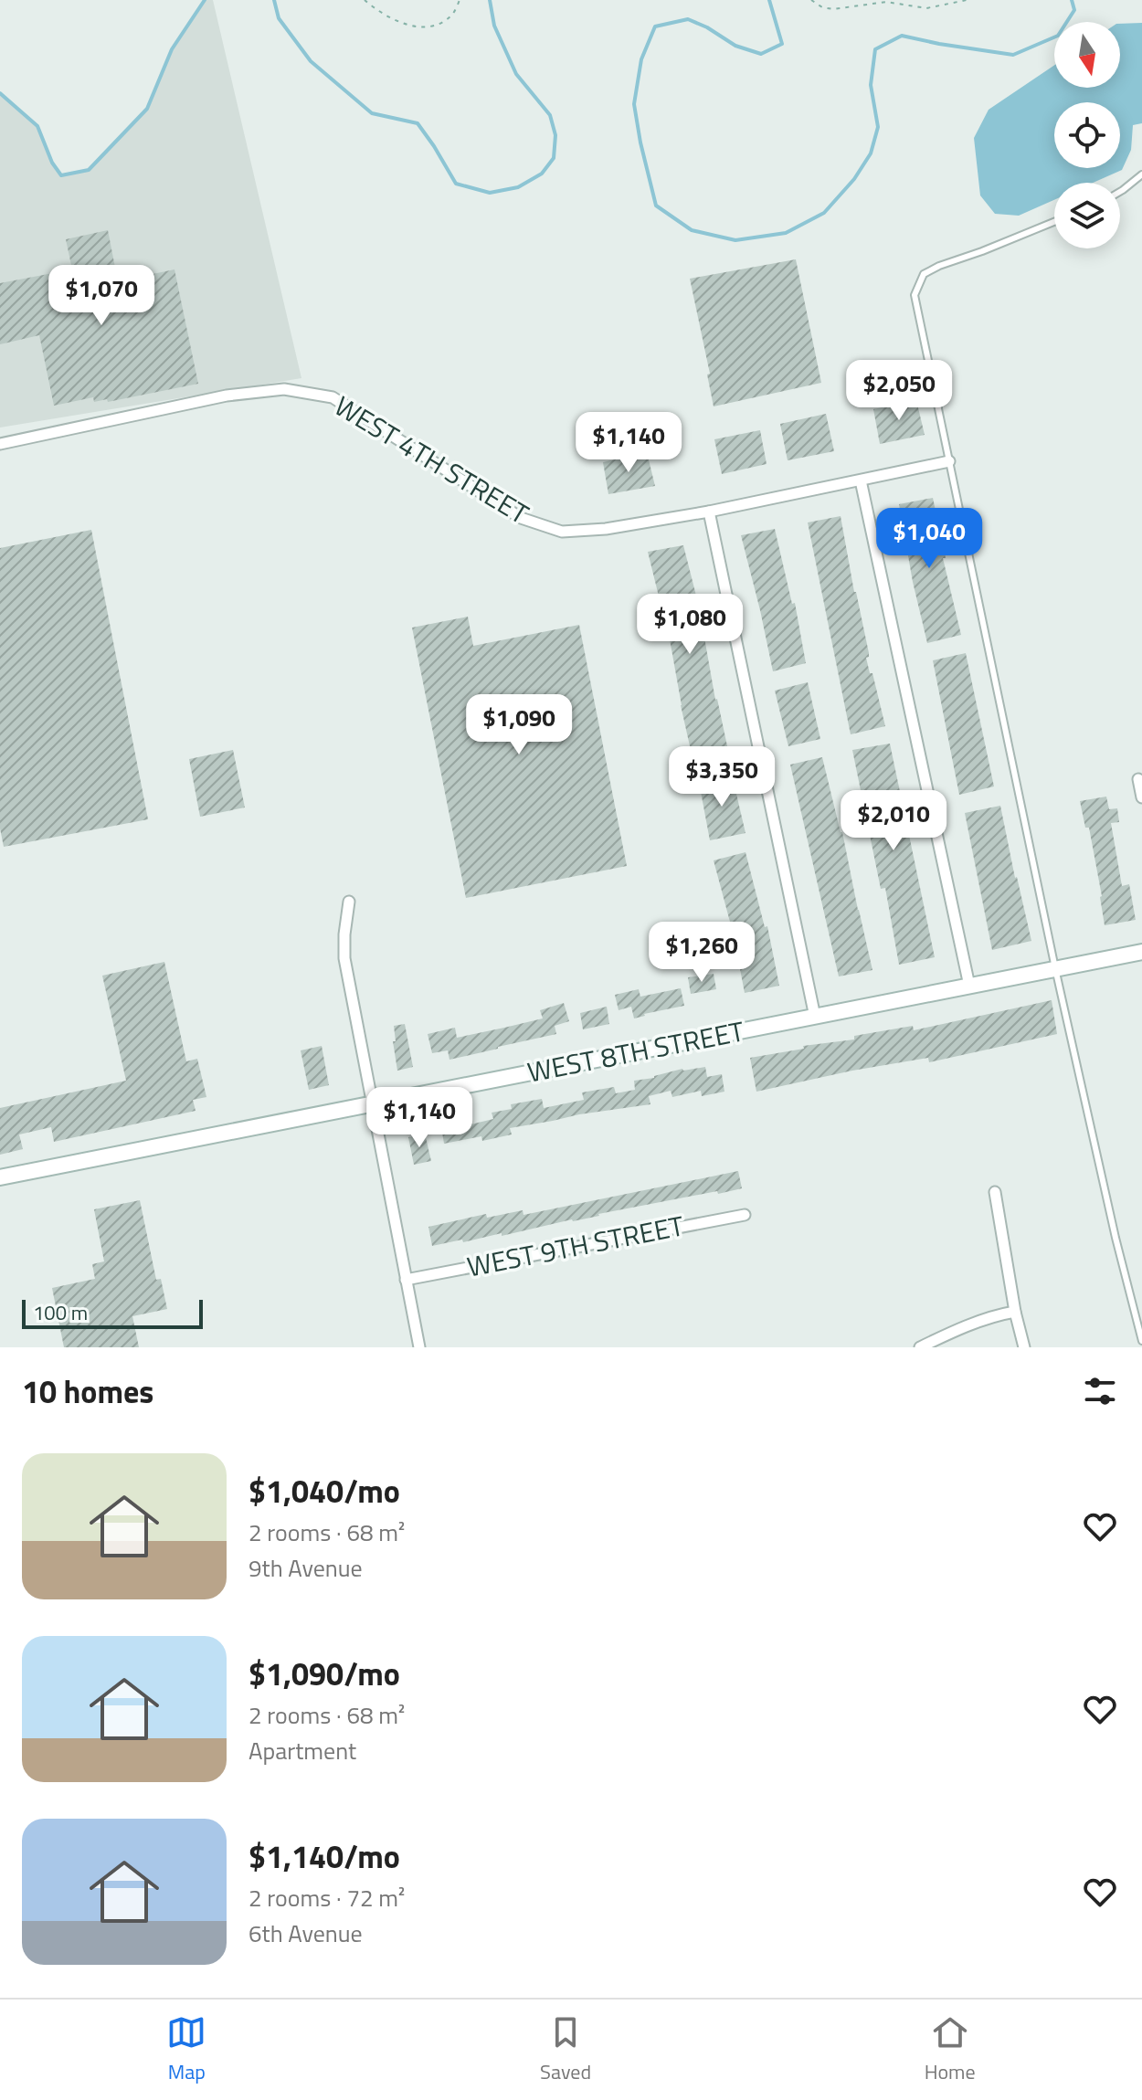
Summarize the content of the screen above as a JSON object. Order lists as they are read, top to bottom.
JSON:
{
  "streets": {
    "street": ["WEST 4TH STREET", "WEST 8TH STREET", "WEST 9TH STREET"]
  },
  "scale_bar": "100 m",
  "north": "bottom",
  "page": {
    "price": [
      "$1,070",
      "$2,050",
      "$1,140",
      "$1,040",
      "$1,080",
      "$1,090",
      "$3,350",
      "$2,010",
      "$1,260",
      "$1,140"
    ],
    "scale": "100 m",
    "heading": "10 homes",
    "list": [
      {
        "name": "$1,040/mo",
        "note": "2 rooms · 68 m² · 9th Avenue"
      },
      {
        "name": "$1,090/mo",
        "note": "2 rooms · 68 m² · Apartment"
      },
      {
        "name": "$1,140/mo",
        "note": "2 rooms · 72 m² · 6th Avenue"
      }
    ],
    "tabs": ["Map", "Saved", "Home"]
  }
}
